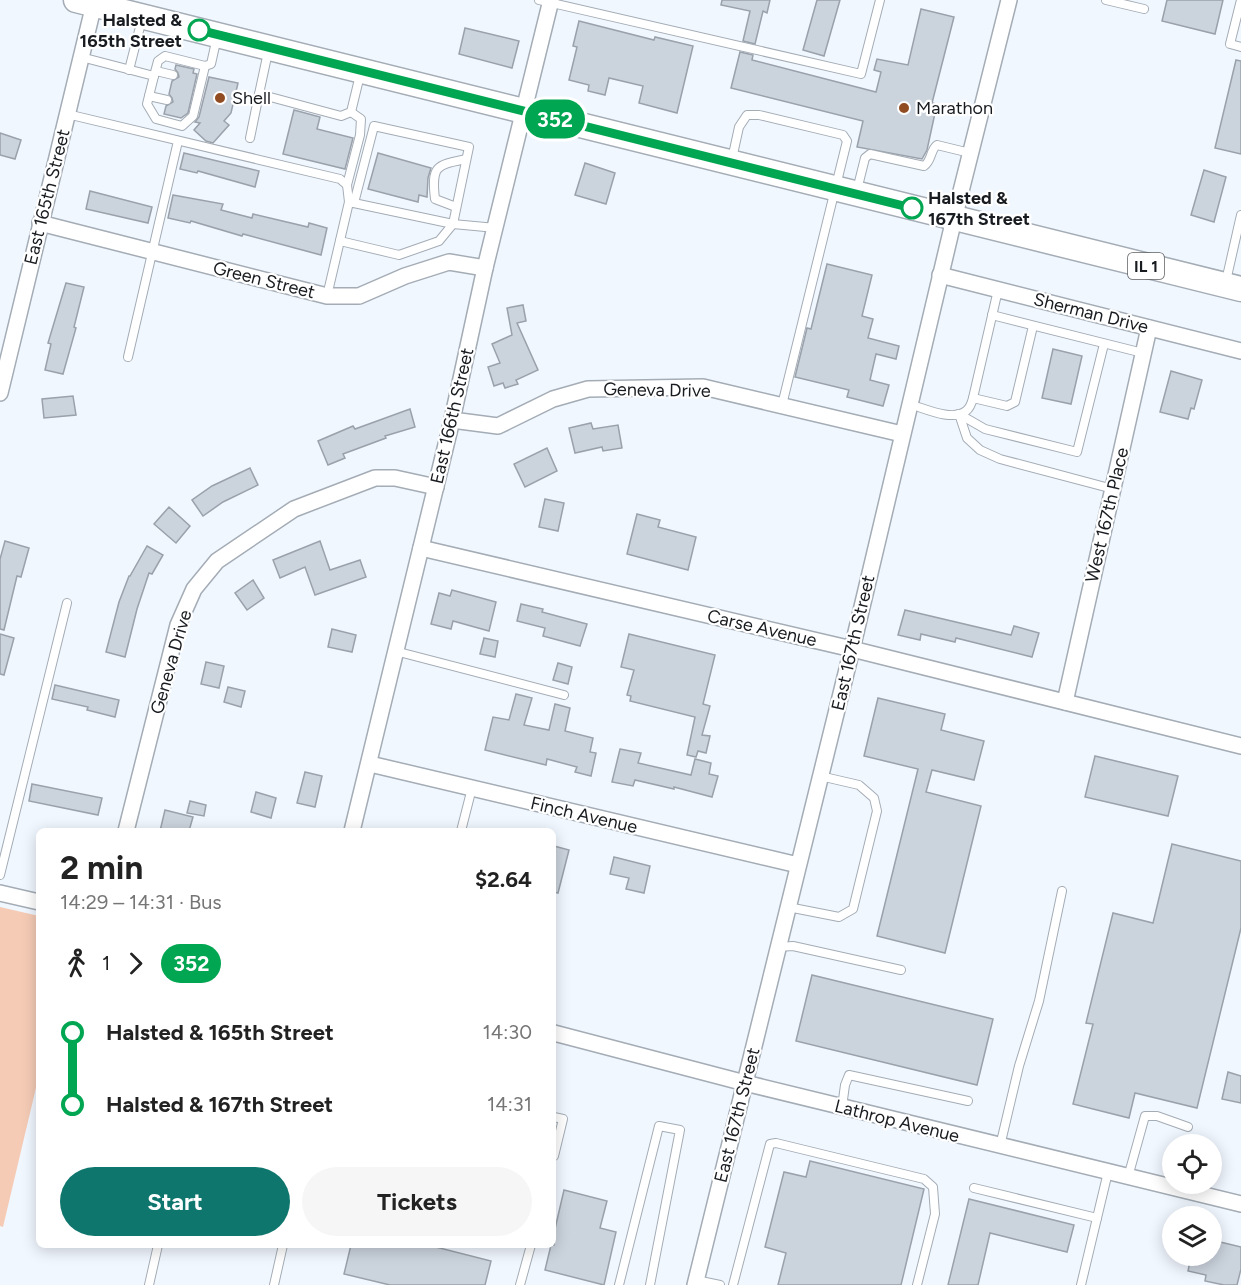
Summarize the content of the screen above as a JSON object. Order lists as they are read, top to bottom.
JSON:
{
  "streets": {
    "main road": ["IL 1"],
    "street": [
      "East 165th Street",
      "Green Street",
      "Sherman Drive",
      "Geneva Drive",
      "East 166th Street",
      "West 167th Place",
      "Carse Avenue",
      "East 167th Street",
      "Finch Avenue",
      "Lathrop Avenue"
    ]
  },
  "crossings": [
    ["East 165th Street", "IL 1"],
    ["East 165th Street", "Green Street"],
    ["IL 1", "East 166th Street"],
    ["IL 1", "East 167th Street"],
    ["Green Street", "East 166th Street"],
    ["Sherman Drive", "West 167th Place"],
    ["Sherman Drive", "East 167th Street"],
    ["Geneva Drive", "East 166th Street"],
    ["Geneva Drive", "East 167th Street"],
    ["East 166th Street", "Carse Avenue"],
    ["East 166th Street", "Finch Avenue"],
    ["West 167th Place", "Carse Avenue"],
    ["Carse Avenue", "East 167th Street"],
    ["East 167th Street", "Finch Avenue"],
    ["East 167th Street", "Lathrop Avenue"]
  ],
  "places": [
    "Halsted & 165th Street",
    "Shell",
    "Marathon",
    "Halsted & 167th Street"
  ],
  "lines": ["bus line 352"],
  "page": {
    "on_map": "352",
    "heading": ["2 min", "14:29 – 14:31 · Bus", "$2.64"],
    "legs": ["1", "352"],
    "list": [
      {
        "name": "Halsted & 165th Street",
        "value": "14:30"
      },
      {
        "name": "Halsted & 167th Street",
        "value": "14:31"
      }
    ],
    "buttons": ["Start", "Tickets"]
  }
}
